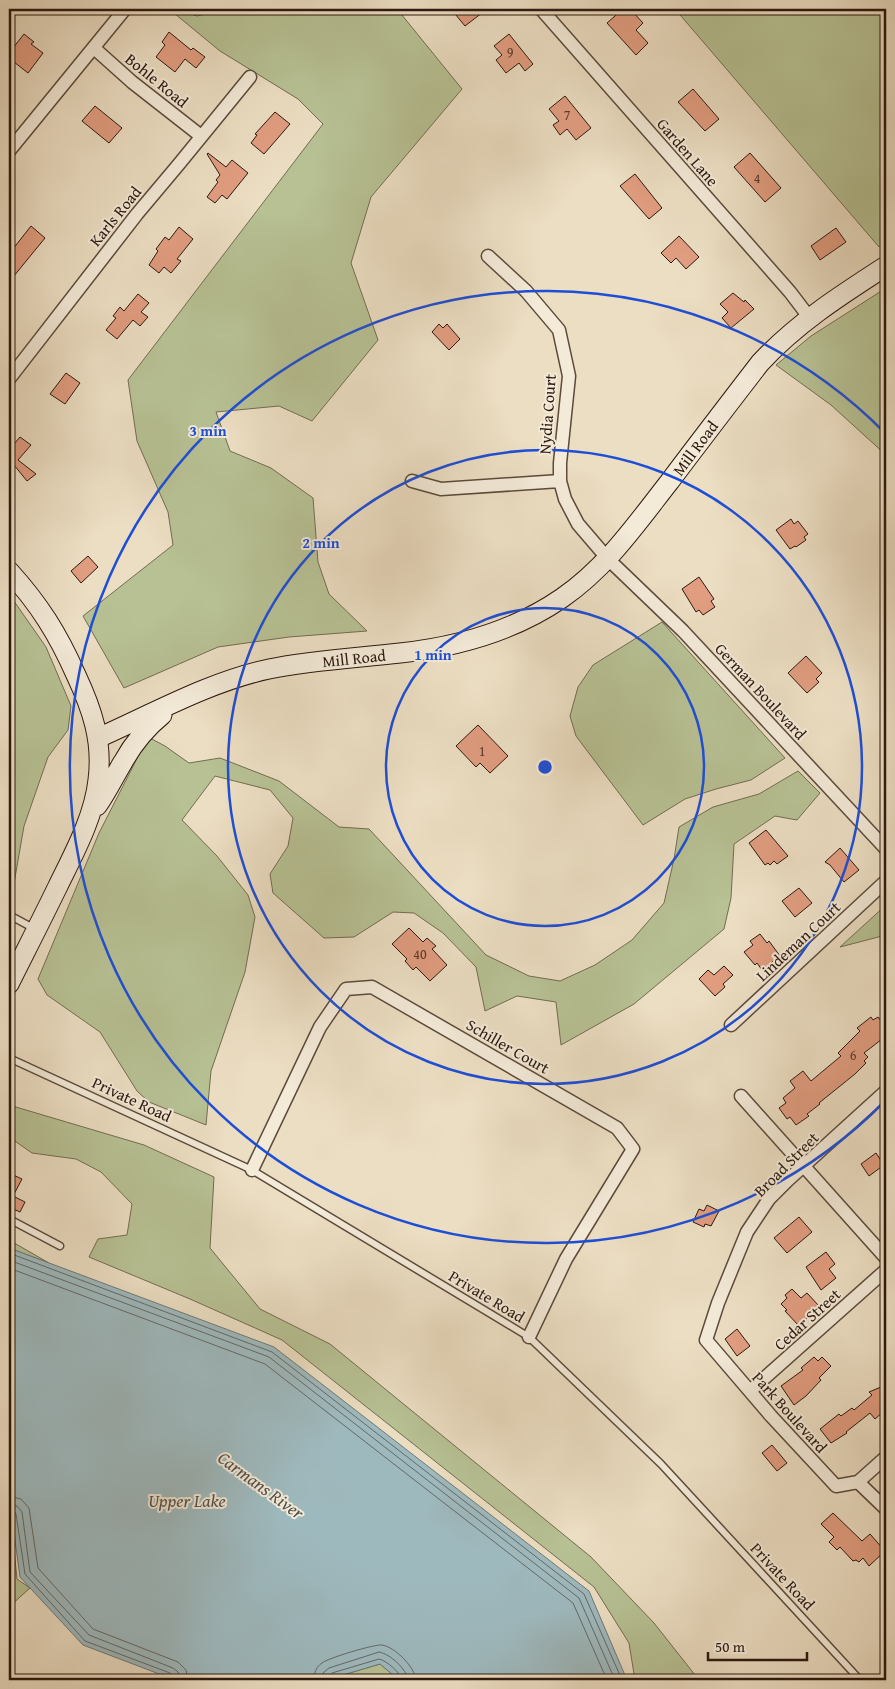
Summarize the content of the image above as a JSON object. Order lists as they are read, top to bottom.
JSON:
{
  "streets": {
    "main road": ["Mill Road"],
    "street": [
      "Bohle Road",
      "Garden Lane",
      "Karls Road",
      "Nydia Court",
      "German Boulevard",
      "Lindeman Court",
      "Schiller Court",
      "Broad Street",
      "Cedar Street",
      "Park Boulevard"
    ],
    "lane": ["Private Road"]
  },
  "crossings": [
    ["Bohle Road", "Karls Road"],
    ["Garden Lane", "Mill Road"],
    ["Nydia Court", "Mill Road"],
    ["Nydia Court", "German Boulevard"],
    ["Mill Road", "German Boulevard"],
    ["Schiller Court", "Private Road"],
    ["Broad Street", "Park Boulevard"],
    ["Cedar Street", "Park Boulevard"]
  ],
  "water": ["Carmans River", "Upper Lake"],
  "house_numbers": [
    "9",
    "7",
    "4",
    "1",
    "40",
    "6"
  ],
  "scale_bar": "50 m",
  "rings": ["3 min", "2 min", "1 min"]
}
